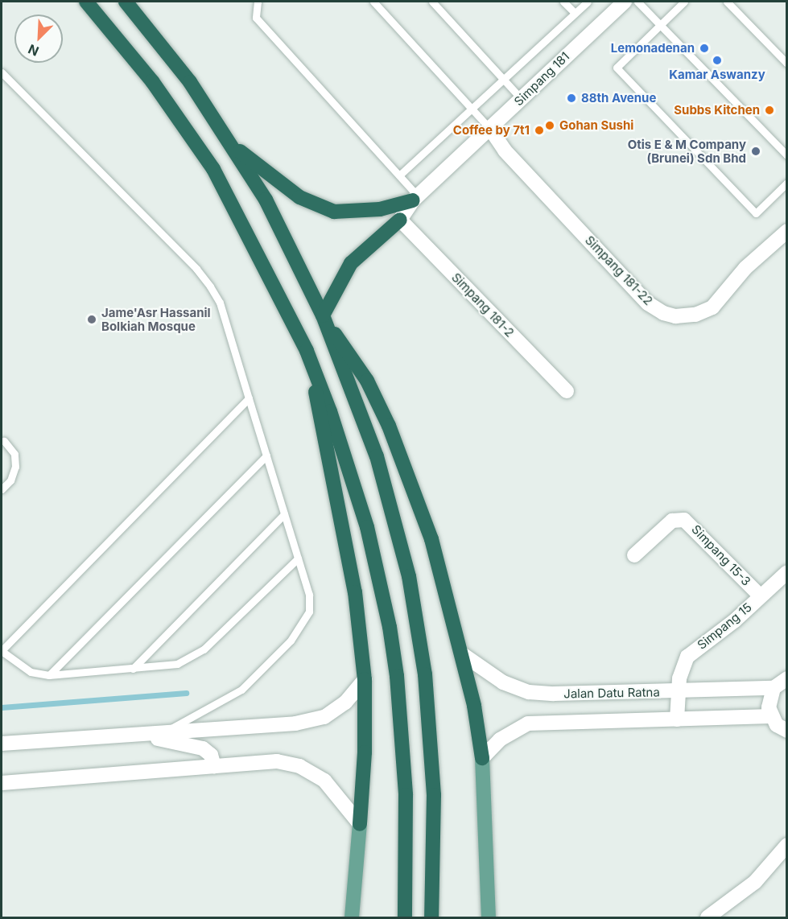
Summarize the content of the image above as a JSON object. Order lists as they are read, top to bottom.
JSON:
{
  "streets": {
    "street": [
      "Simpang 181",
      "Simpang 181-22",
      "Simpang 181-2",
      "Simpang 15-3",
      "Simpang 15",
      "Jalan Datu Ratna"
    ]
  },
  "crossings": [
    ["Simpang 181", "Simpang 181-22"],
    ["Simpang 181", "Simpang 181-2"],
    ["Simpang 15-3", "Simpang 15"],
    ["Simpang 15", "Jalan Datu Ratna"]
  ],
  "places": [
    "Lemonadenan",
    "Kamar Aswanzy",
    "88th Avenue",
    "Subbs Kitchen",
    "Gohan Sushi",
    "Coffee by 7t1",
    "Otis E & M Company (Brunei) Sdn Bhd",
    "Jame'Asr Hassanil Bolkiah Mosque"
  ],
  "north": "bottom left"
}
